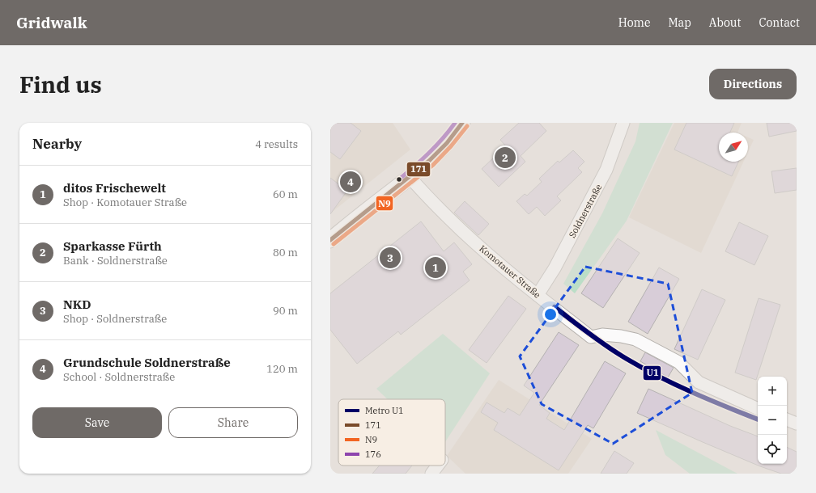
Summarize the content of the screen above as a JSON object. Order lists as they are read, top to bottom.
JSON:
{
  "streets": {
    "street": ["Soldnerstraße", "Komotauer Straße"]
  },
  "crossings": [
    ["Soldnerstraße", "Komotauer Straße"]
  ],
  "lines": [
    "transit line 171",
    "transit line 176",
    "transit line N9",
    "metro line U1"
  ],
  "legend": [
    "Metro U1",
    "171",
    "N9",
    "176"
  ],
  "north": "top right",
  "page": {
    "header": "Gridwalk",
    "nav": [
      "Home",
      "Map",
      "About",
      "Contact"
    ],
    "buttons": [
      "Directions",
      ["Save", "Share"]
    ],
    "title": "Find us",
    "heading": ["Nearby", "4 results"],
    "pins": [
      "2",
      "4",
      "3",
      "1"
    ],
    "list": [
      {
        "mark": "1",
        "name": "ditos Frischewelt",
        "note": "Shop · Komotauer Straße",
        "value": "60 m"
      },
      {
        "mark": "2",
        "name": "Sparkasse Fürth",
        "note": "Bank · Soldnerstraße",
        "value": "80 m"
      },
      {
        "mark": "3",
        "name": "NKD",
        "note": "Shop · Soldnerstraße",
        "value": "90 m"
      },
      {
        "mark": "4",
        "name": "Grundschule Soldnerstraße",
        "note": "School · Soldnerstraße",
        "value": "120 m"
      }
    ],
    "map_buttons": ["+", "−"]
  }
}
